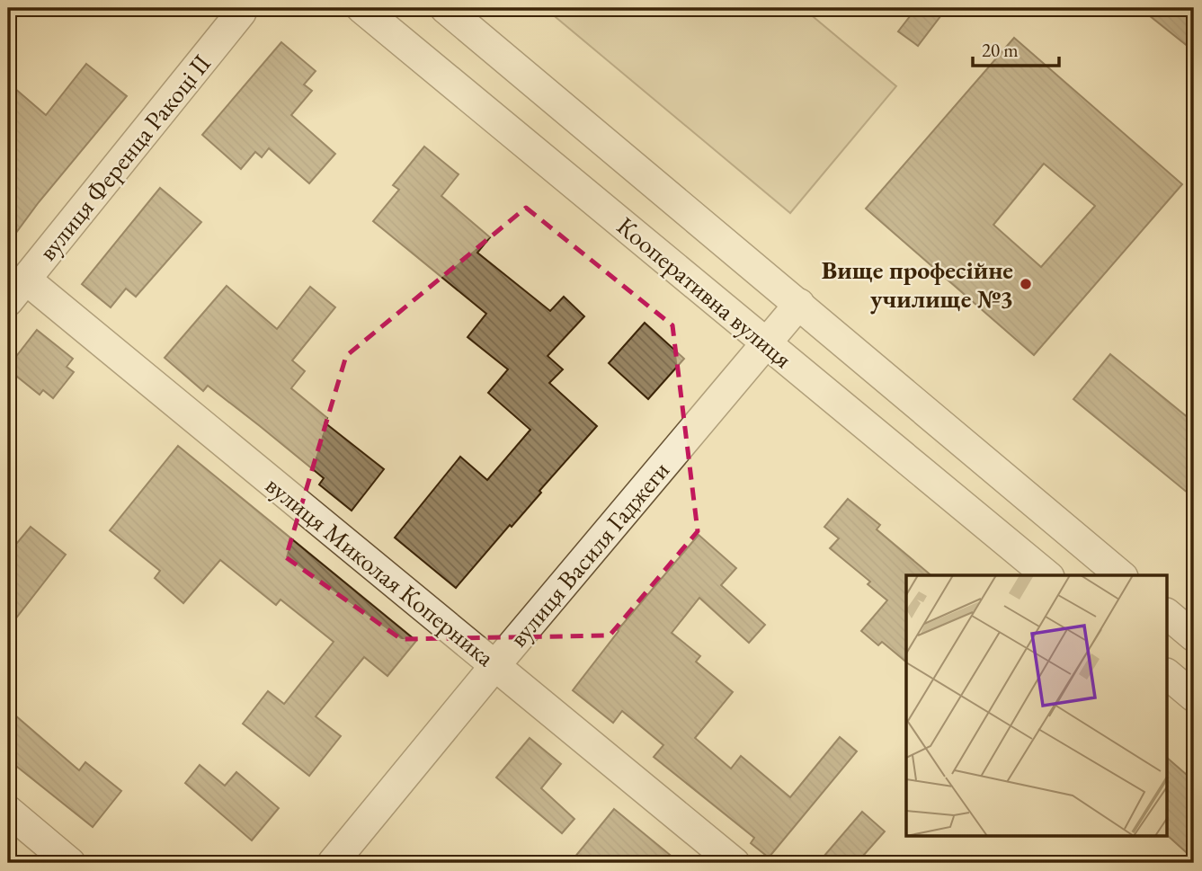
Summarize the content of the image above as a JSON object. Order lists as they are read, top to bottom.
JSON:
{
  "streets": {
    "street": [
      "вулиця Ференца Ракоці Ⅱ",
      "Кооперативна вулиця",
      "вулиця Василя Гаджеги",
      "вулиця Миколая Коперника"
    ]
  },
  "crossings": [
    ["вулиця Ференца Ракоці Ⅱ", "вулиця Миколая Коперника"],
    ["Кооперативна вулиця", "вулиця Василя Гаджеги"],
    ["вулиця Василя Гаджеги", "вулиця Миколая Коперника"]
  ],
  "places": ["Вище професійне училище №3"],
  "scale_bar": "20 m"
}
